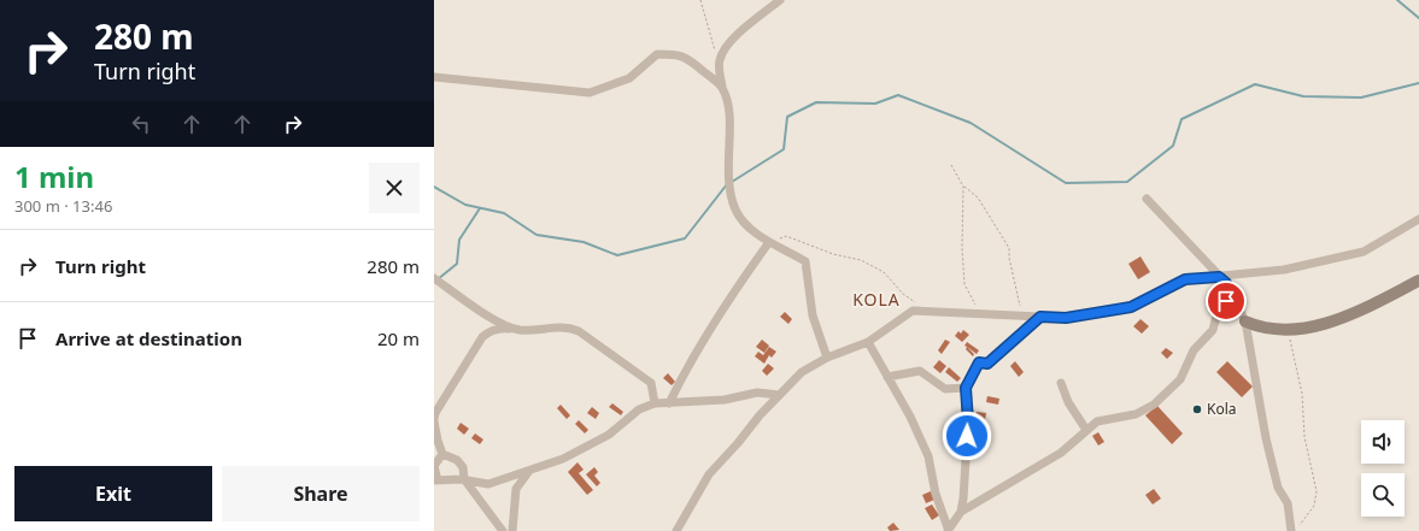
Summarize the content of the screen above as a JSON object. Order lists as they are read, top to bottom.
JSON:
{
  "districts": ["KOLA"],
  "places": ["Kola"],
  "page": {
    "turn": ["280 m", "Turn right"],
    "heading": ["1 min", "300 m · 13:46"],
    "list": [
      {
        "name": "Turn right",
        "value": "280 m"
      },
      {
        "name": "Arrive at destination",
        "value": "20 m"
      }
    ],
    "buttons": ["Exit", "Share"]
  }
}
